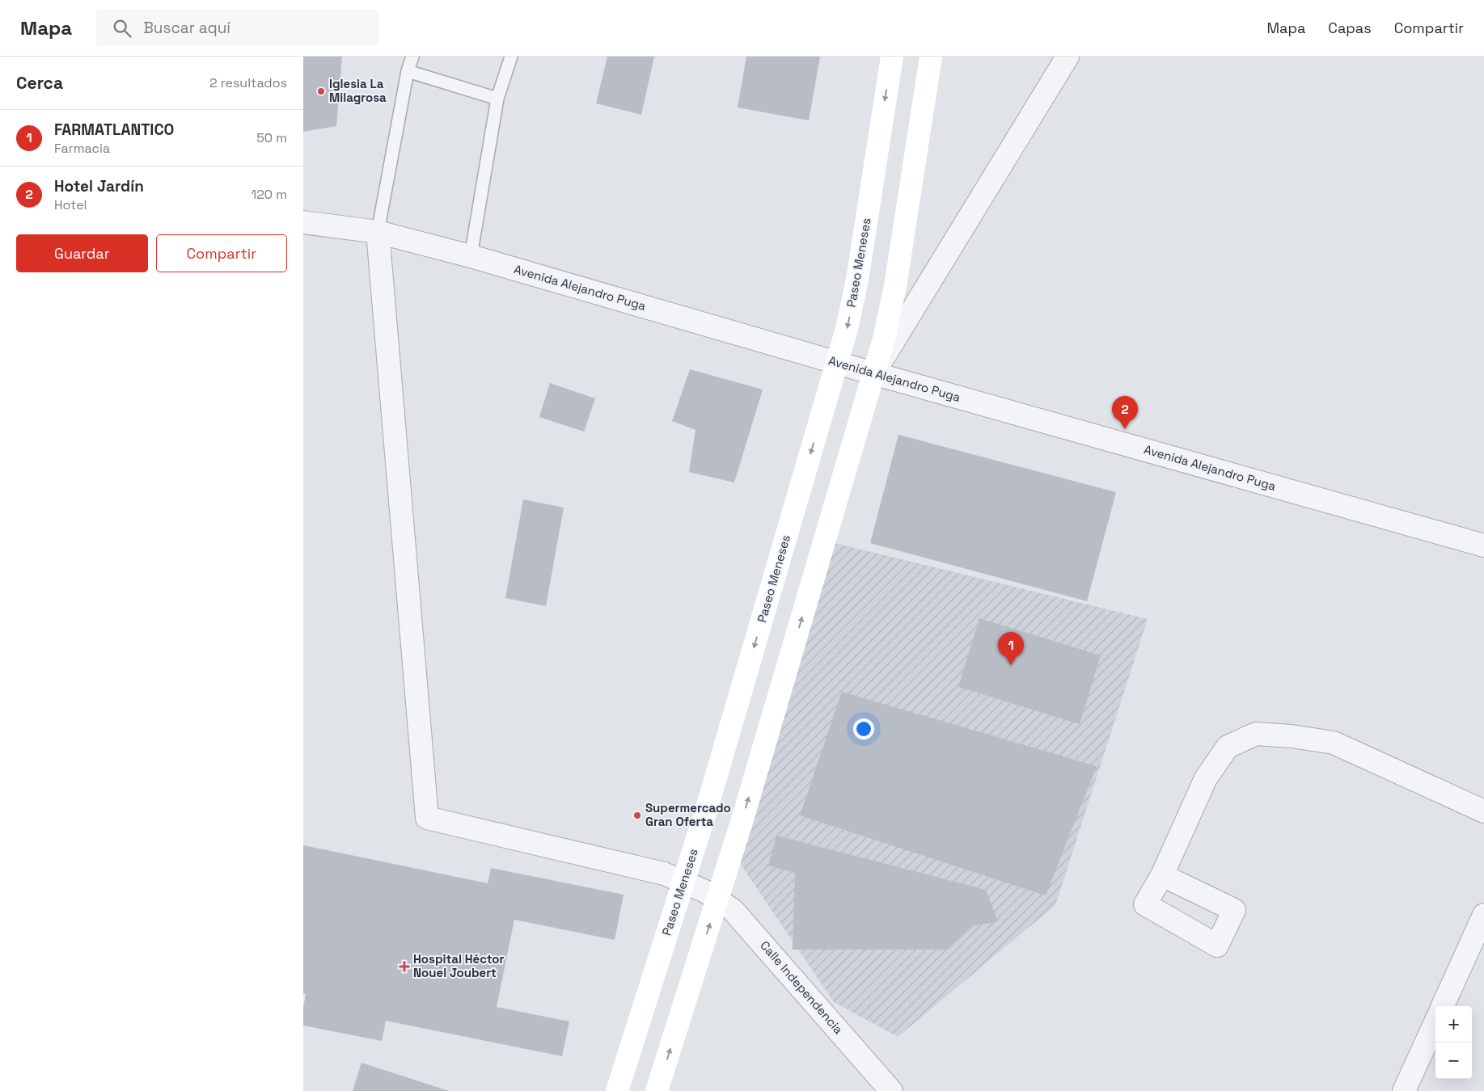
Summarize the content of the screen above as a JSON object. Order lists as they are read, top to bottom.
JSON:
{
  "streets": {
    "street": ["Paseo Meneses", "Avenida Alejandro Puga", "Calle Independencia"]
  },
  "crossings": [
    ["Paseo Meneses", "Avenida Alejandro Puga"],
    ["Paseo Meneses", "Calle Independencia"],
    ["Avenida Alejandro Puga", "Calle Independencia"]
  ],
  "places": {
    "other": ["Iglesia La Milagrosa", "Supermercado Gran Oferta"],
    "health": ["Hospital Héctor Nouel Joubert"]
  },
  "page": {
    "header": "Mapa",
    "search": "Buscar aquí",
    "nav": ["Mapa", "Capas", "Compartir"],
    "heading": ["Cerca", "2 resultados"],
    "list": [
      {
        "mark": "1",
        "name": "FARMATLANTICO",
        "note": "Farmacia",
        "value": "50 m"
      },
      {
        "mark": "2",
        "name": "Hotel Jardín",
        "note": "Hotel",
        "value": "120 m"
      }
    ],
    "buttons": ["Guardar", "Compartir"],
    "pins": ["2", "1"],
    "map_buttons": ["+", "−"]
  }
}
